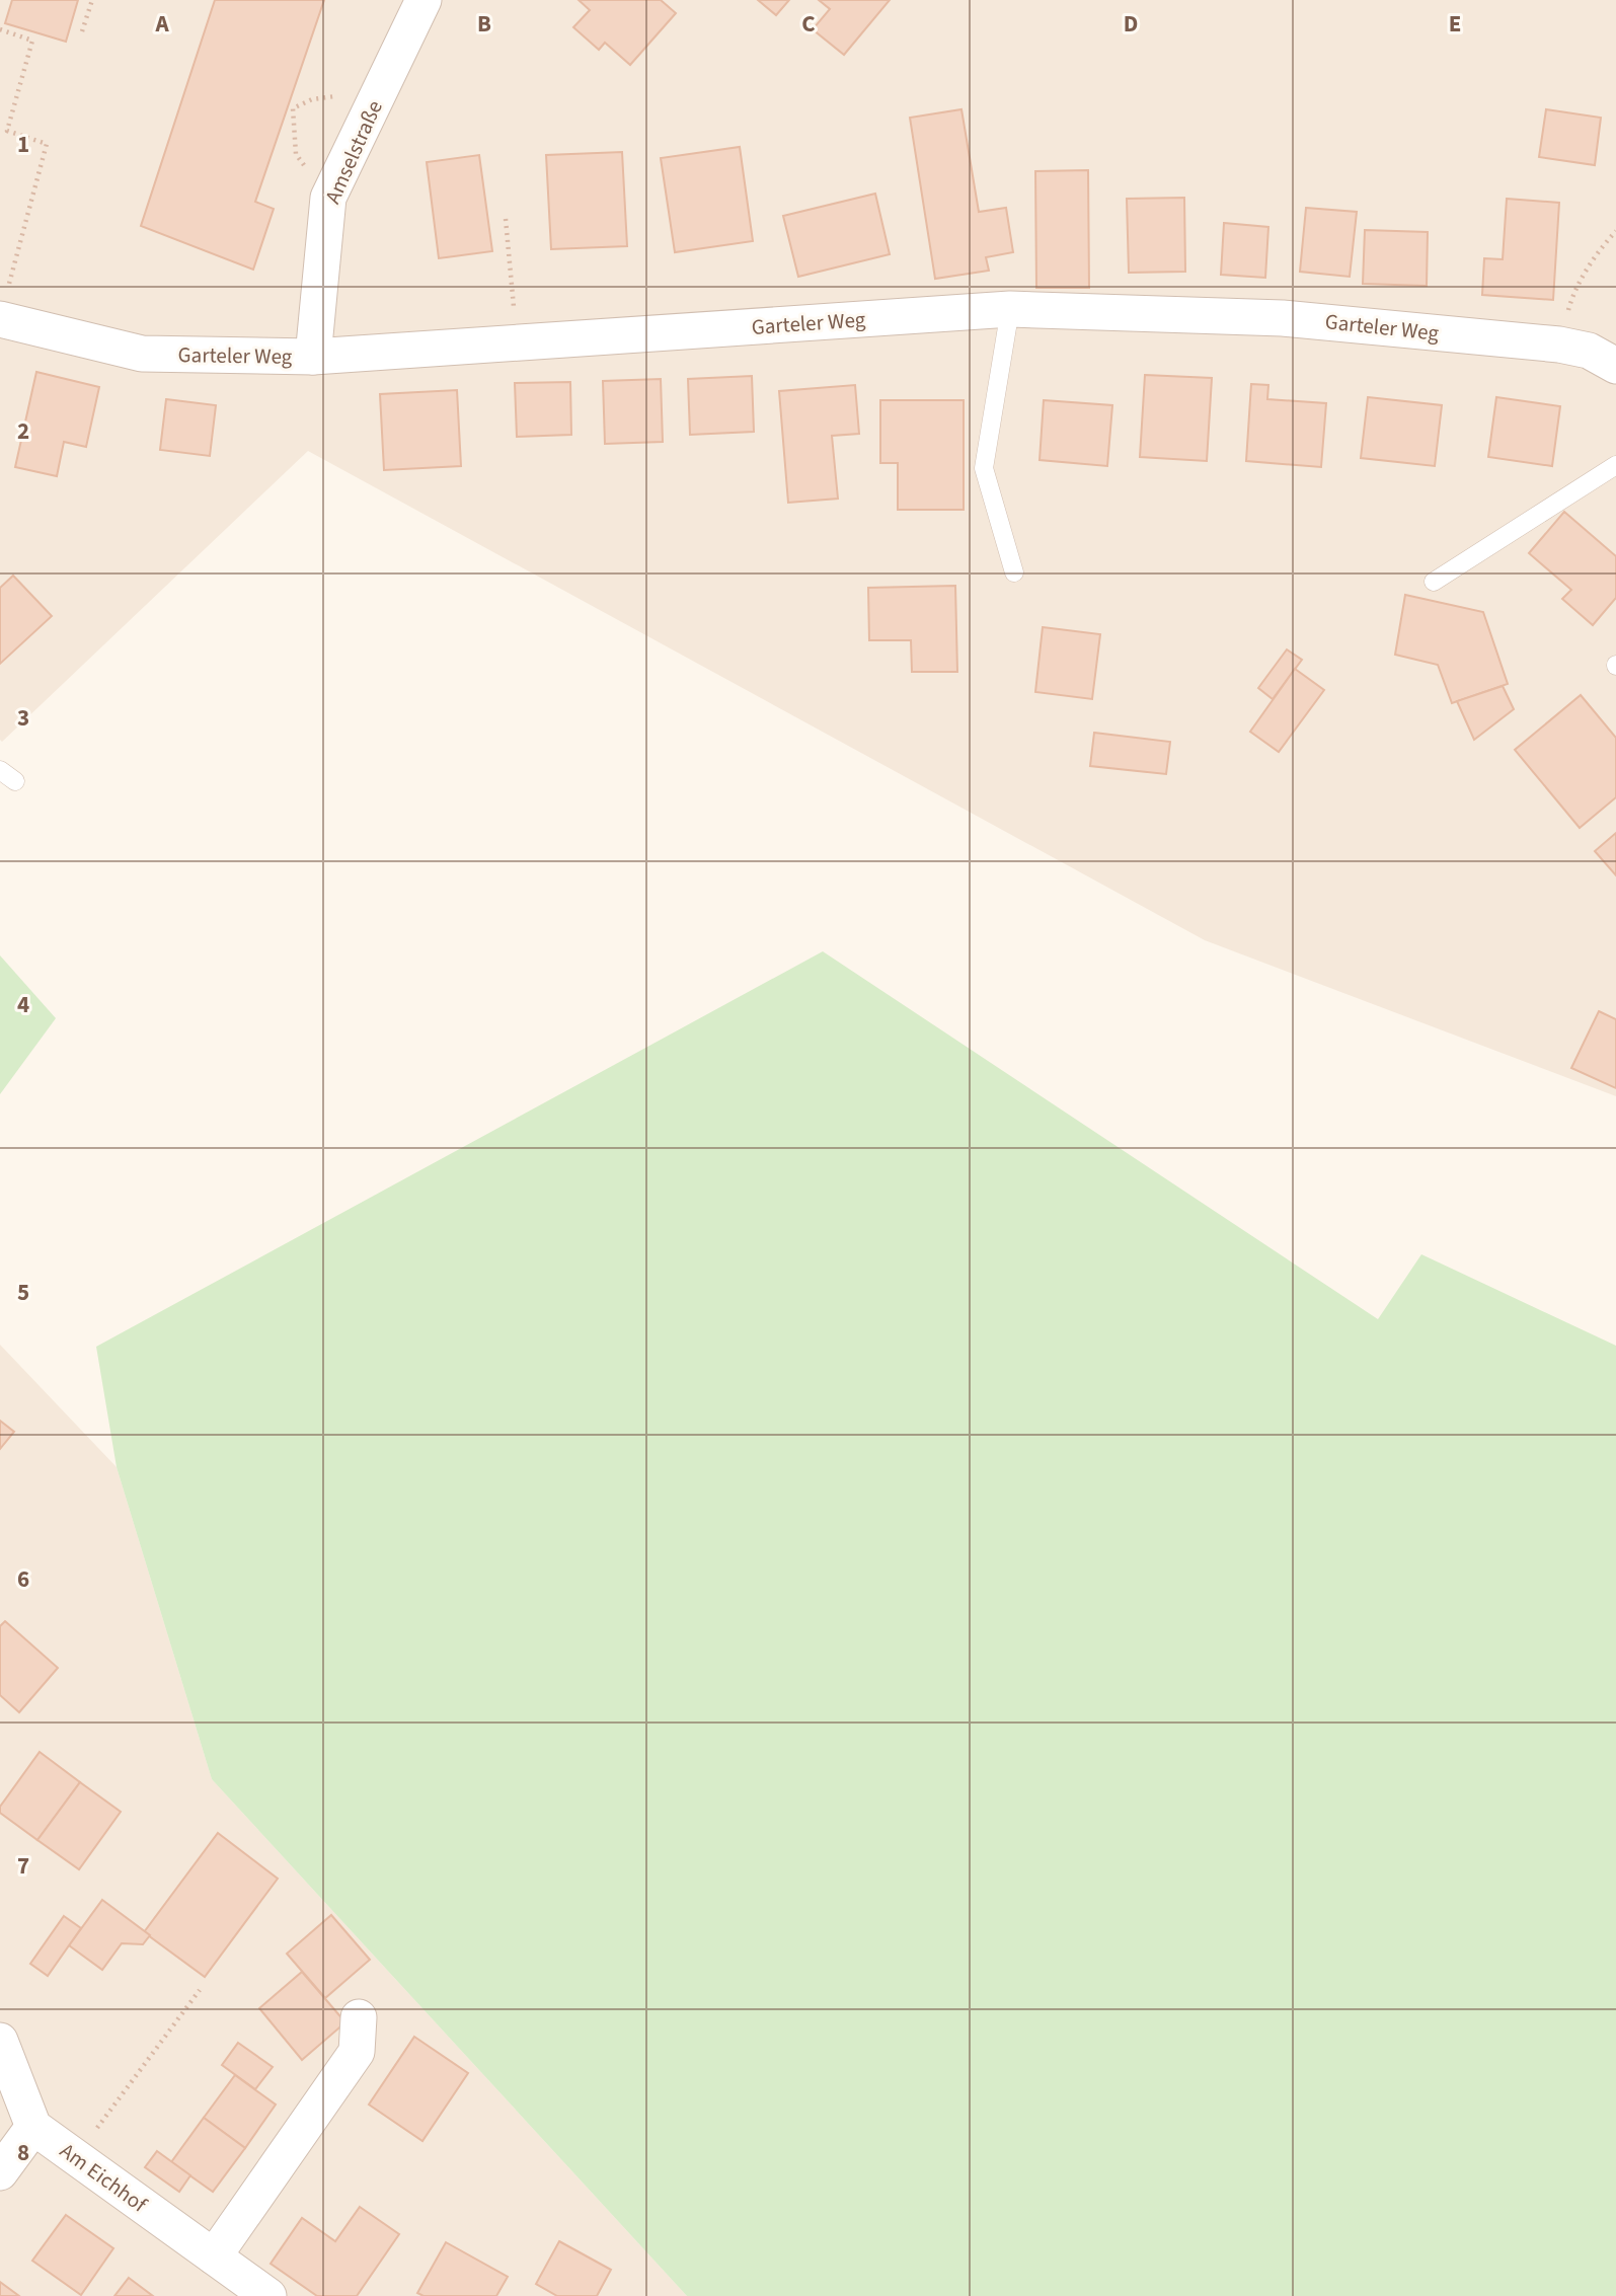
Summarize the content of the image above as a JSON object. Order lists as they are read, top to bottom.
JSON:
{
  "streets": {
    "street": ["Amselstraße", "Garteler Weg", "Am Eichhof"]
  },
  "crossings": [
    ["Amselstraße", "Garteler Weg"]
  ],
  "grid": {
    "columns": [
      "A",
      "B",
      "C",
      "D",
      "E"
    ],
    "rows": [
      "1",
      "2",
      "3",
      "4",
      "5",
      "6",
      "7",
      "8"
    ]
  }
}
